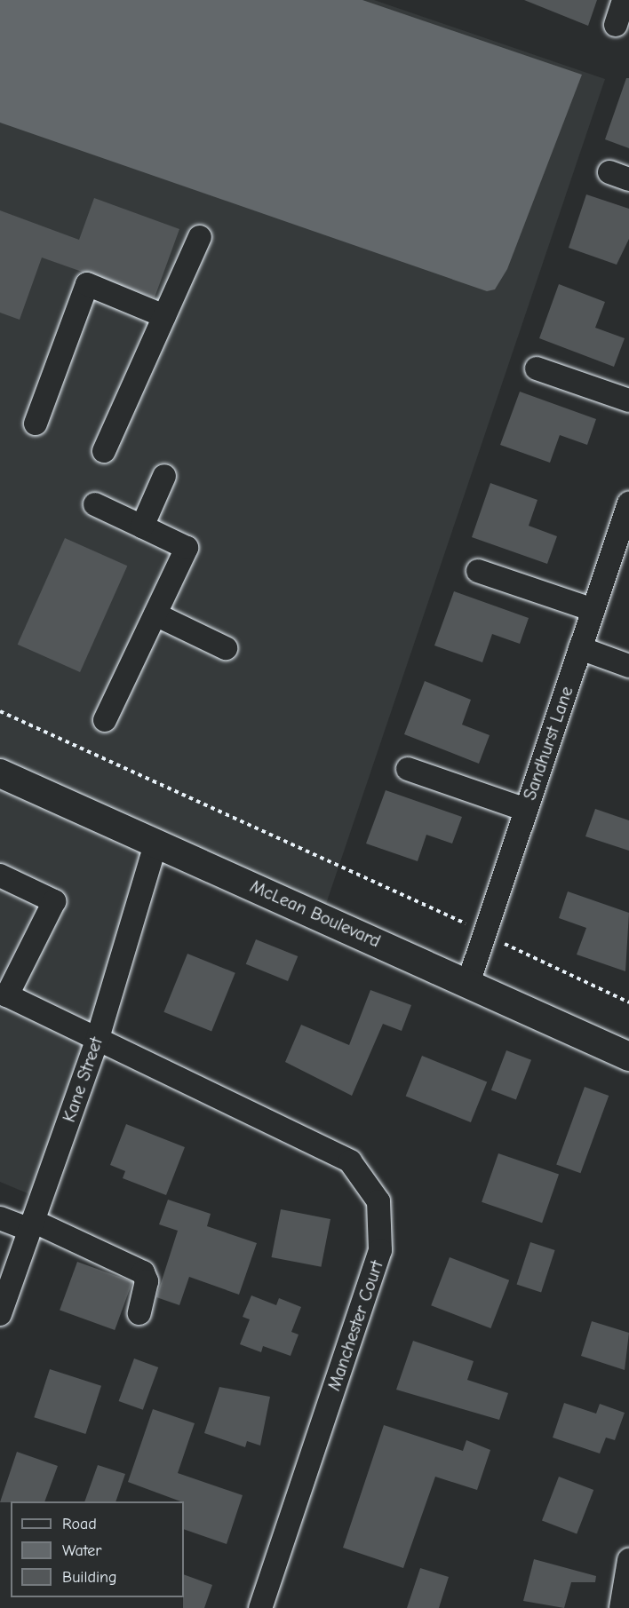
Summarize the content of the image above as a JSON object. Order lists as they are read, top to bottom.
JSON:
{
  "streets": {
    "main road": ["McLean Boulevard"],
    "street": ["Sandhurst Lane", "Kane Street", "Manchester Court"]
  },
  "crossings": [
    ["Sandhurst Lane", "McLean Boulevard"],
    ["McLean Boulevard", "Kane Street"],
    ["Kane Street", "Manchester Court"]
  ],
  "legend": ["Road", "Water", "Building"]
}
